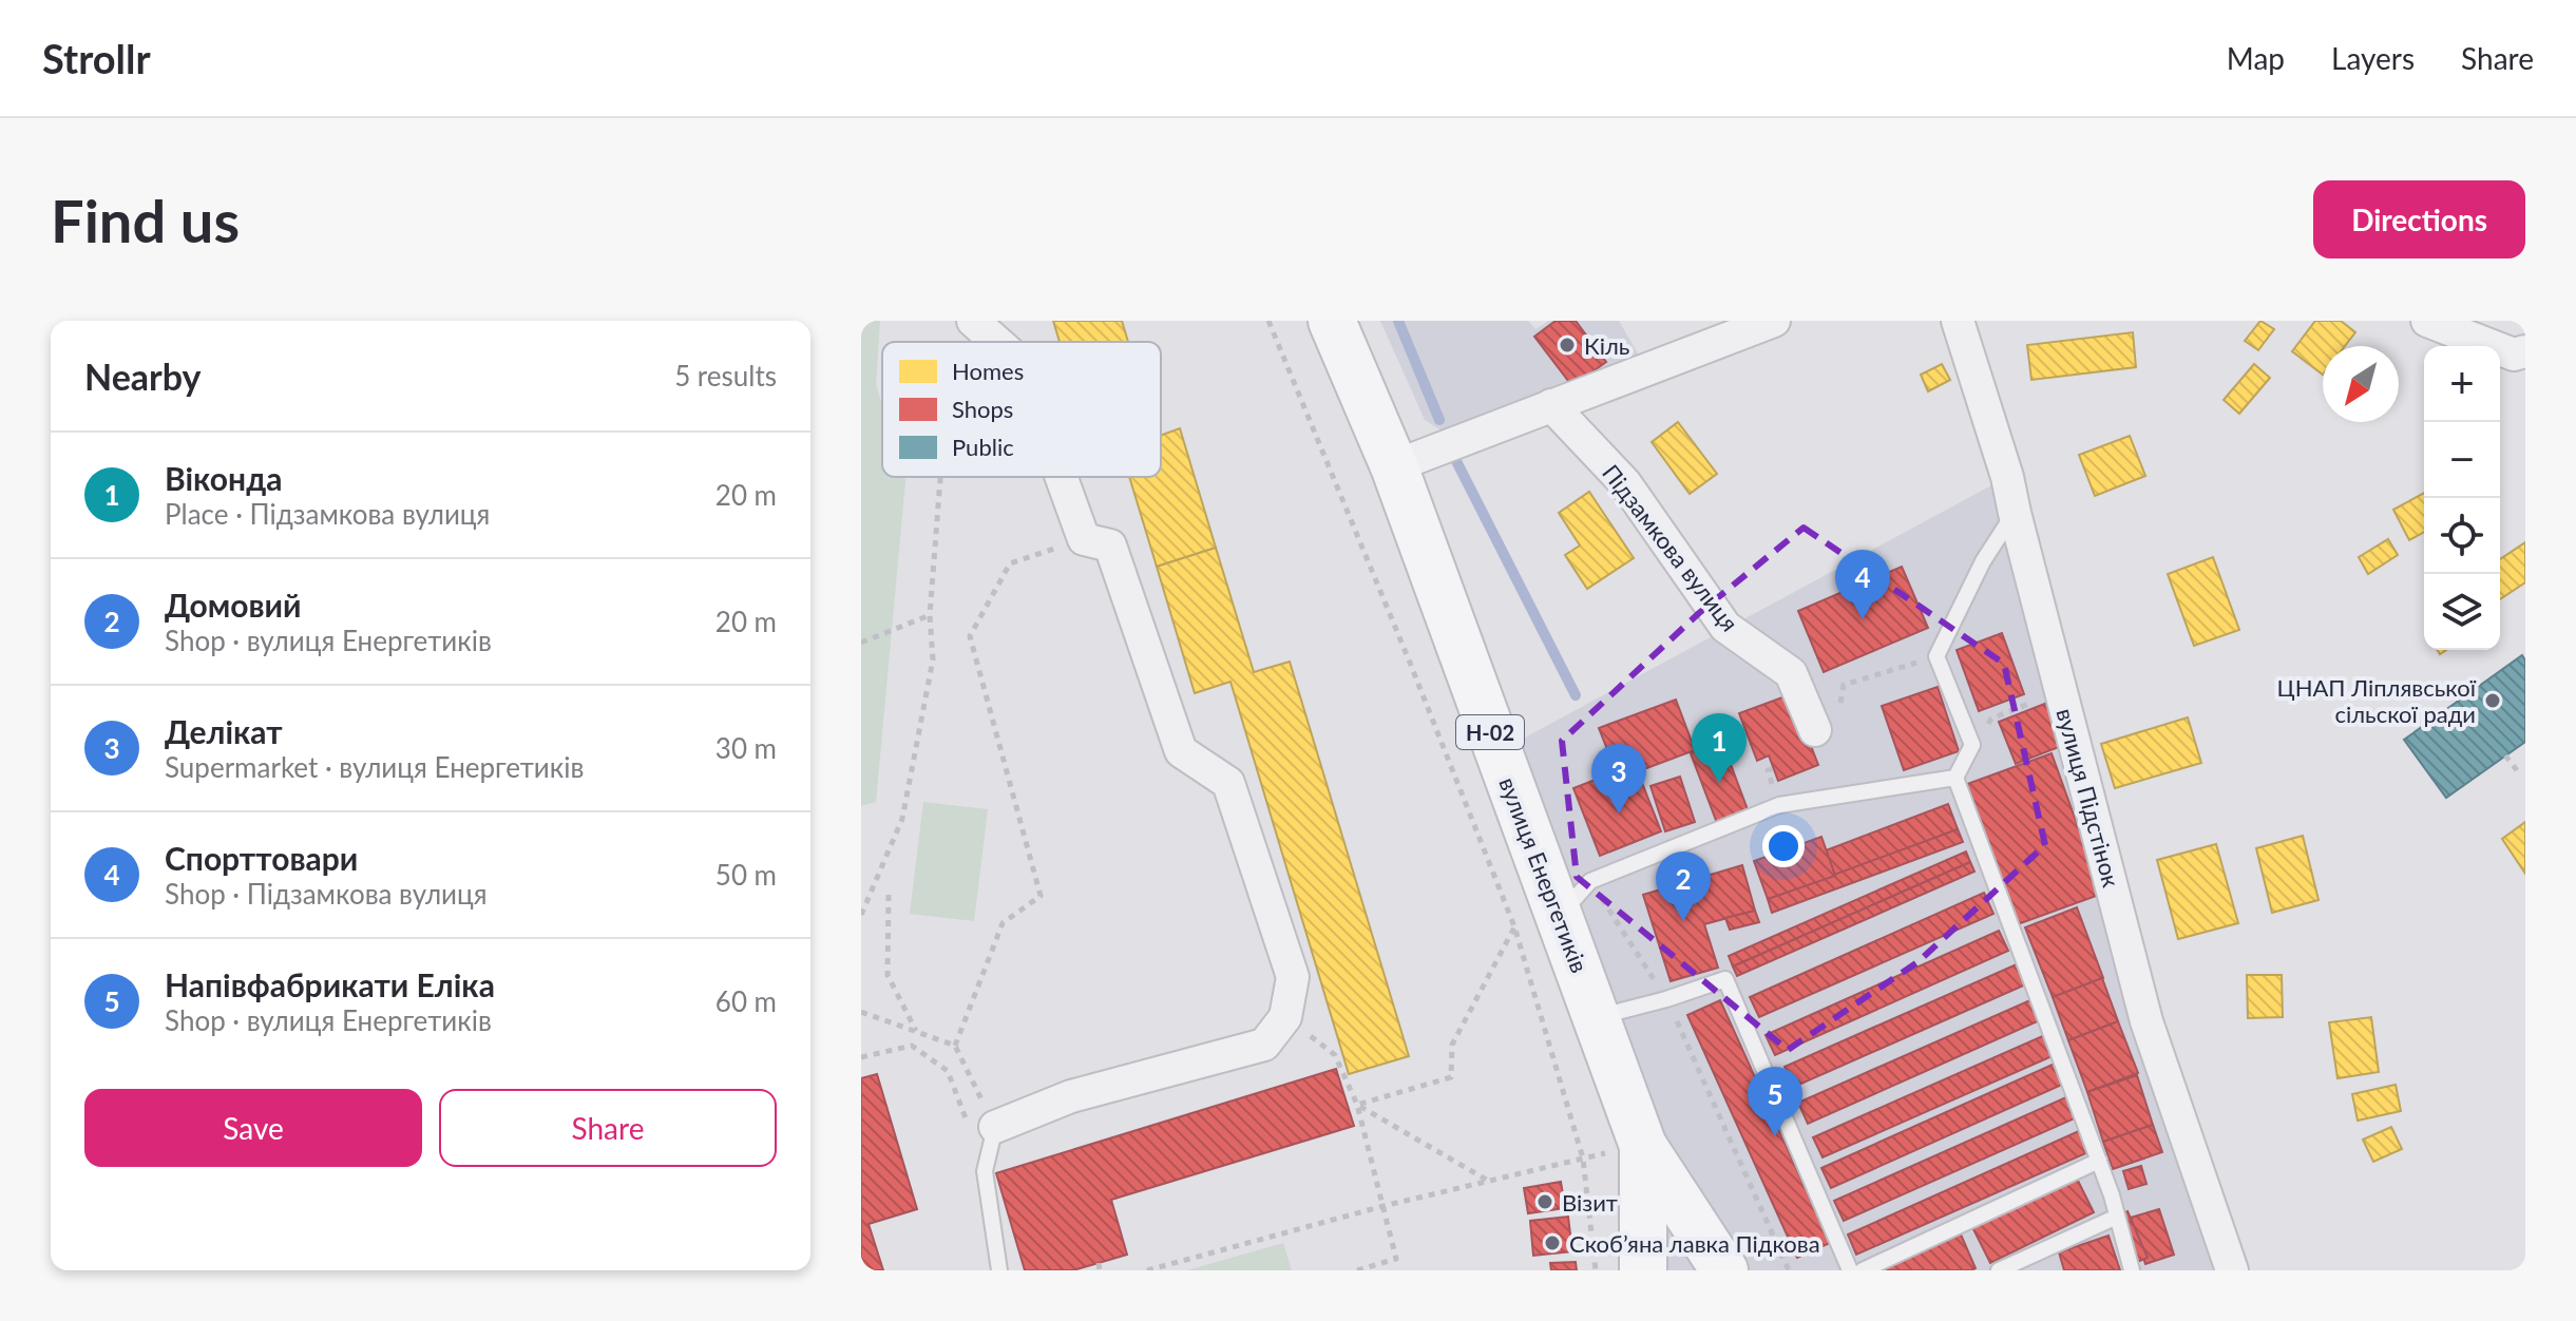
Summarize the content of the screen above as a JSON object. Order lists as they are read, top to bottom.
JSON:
{
  "streets": {
    "main road": ["Н-02", "вулиця Енергетиків"],
    "street": ["Підзамкова вулиця", "вулиця Підстінок"]
  },
  "places": [
    "Кіль",
    "ЦНАП Ліплявської сільскої ради",
    "Візит",
    "Скоб’яна лавка Підкова"
  ],
  "legend": ["Homes", "Shops", "Public"],
  "north": "bottom left",
  "page": {
    "header": "Strollr",
    "nav": ["Map", "Layers", "Share"],
    "buttons": [
      "Directions",
      ["Save", "Share"]
    ],
    "title": "Find us",
    "heading": ["Nearby", "5 results"],
    "map_buttons": ["+", "−"],
    "list": [
      {
        "mark": "1",
        "name": "Віконда",
        "note": "Place · Підзамкова вулиця",
        "value": "20 m"
      },
      {
        "mark": "2",
        "name": "Домовий",
        "note": "Shop · вулиця Енергетиків",
        "value": "20 m"
      },
      {
        "mark": "3",
        "name": "Делікат",
        "note": "Supermarket · вулиця Енергетиків",
        "value": "30 m"
      },
      {
        "mark": "4",
        "name": "Спорттовари",
        "note": "Shop · Підзамкова вулиця",
        "value": "50 m"
      },
      {
        "mark": "5",
        "name": "Напівфабрикати Еліка",
        "note": "Shop · вулиця Енергетиків",
        "value": "60 m"
      }
    ],
    "pins": [
      "4",
      "1",
      "3",
      "2",
      "5"
    ]
  }
}
